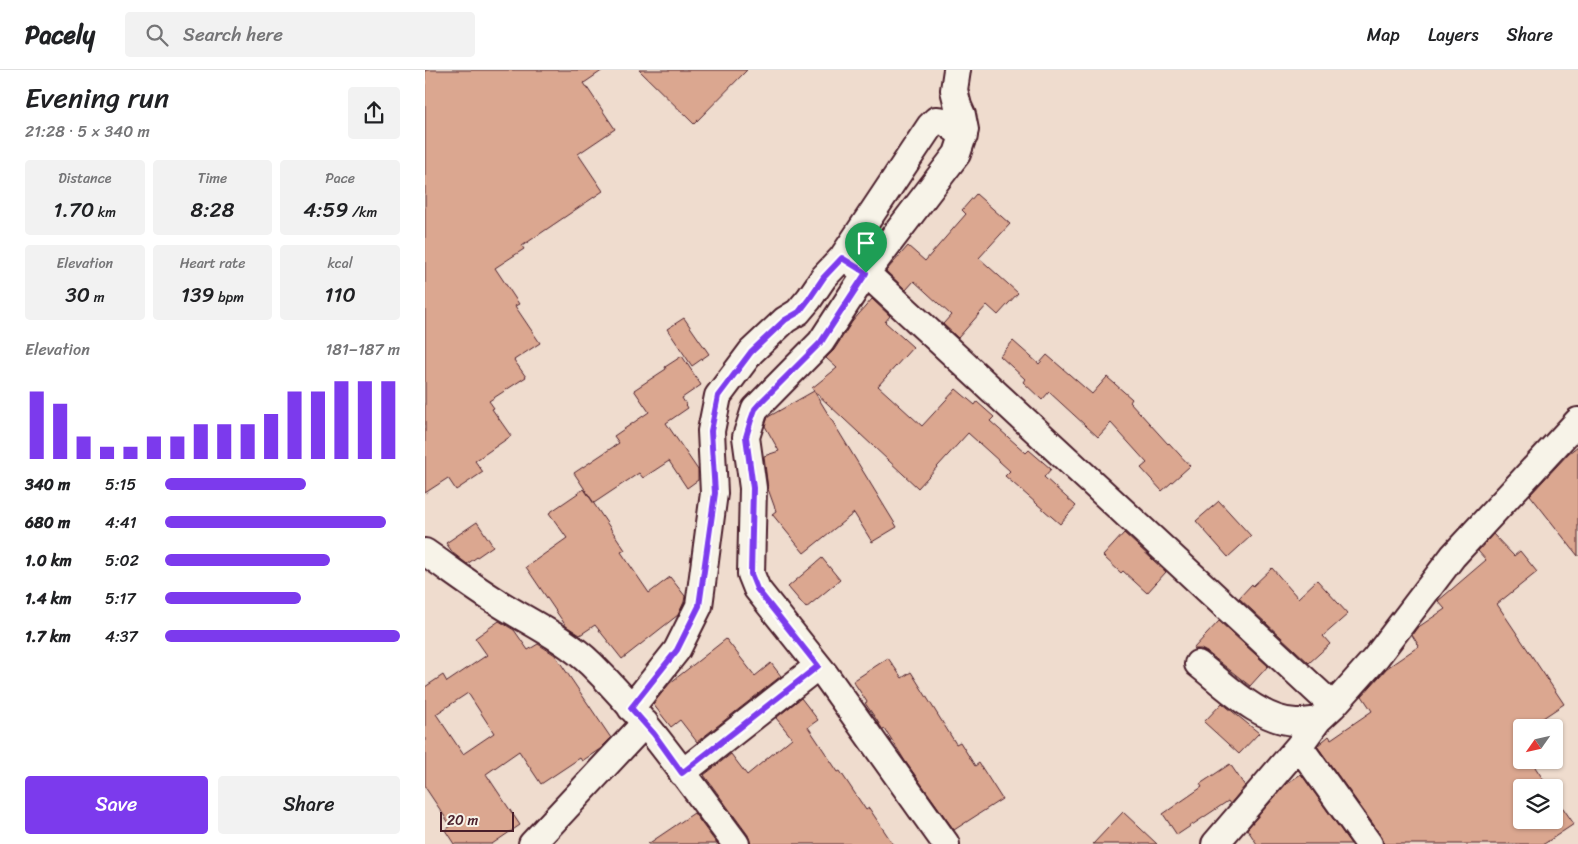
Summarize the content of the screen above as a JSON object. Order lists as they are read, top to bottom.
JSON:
{
  "scale_bar": "20 m",
  "north": "bottom left",
  "page": {
    "header": "Pacely",
    "search": "Search here",
    "nav": ["Map", "Layers", "Share"],
    "heading": ["Evening run", "21:28 · 5 × 340 m"],
    "stats": [
      ["Distance", "1.70 km"],
      ["Time", "8:28"],
      ["Pace", "4:59 /km"],
      ["Elevation", "30 m"],
      ["Heart rate", "139 bpm"],
      ["kcal", "110"]
    ],
    "chart": ["Elevation", "181–187 m"],
    "list": [
      {
        "name": "340 m",
        "note": "5:15"
      },
      {
        "name": "680 m",
        "note": "4:41"
      },
      {
        "name": "1.0 km",
        "note": "5:02"
      },
      {
        "name": "1.4 km",
        "note": "5:17"
      },
      {
        "name": "1.7 km",
        "note": "4:37"
      }
    ],
    "buttons": ["Save", "Share"],
    "scale": "20 m"
  }
}
